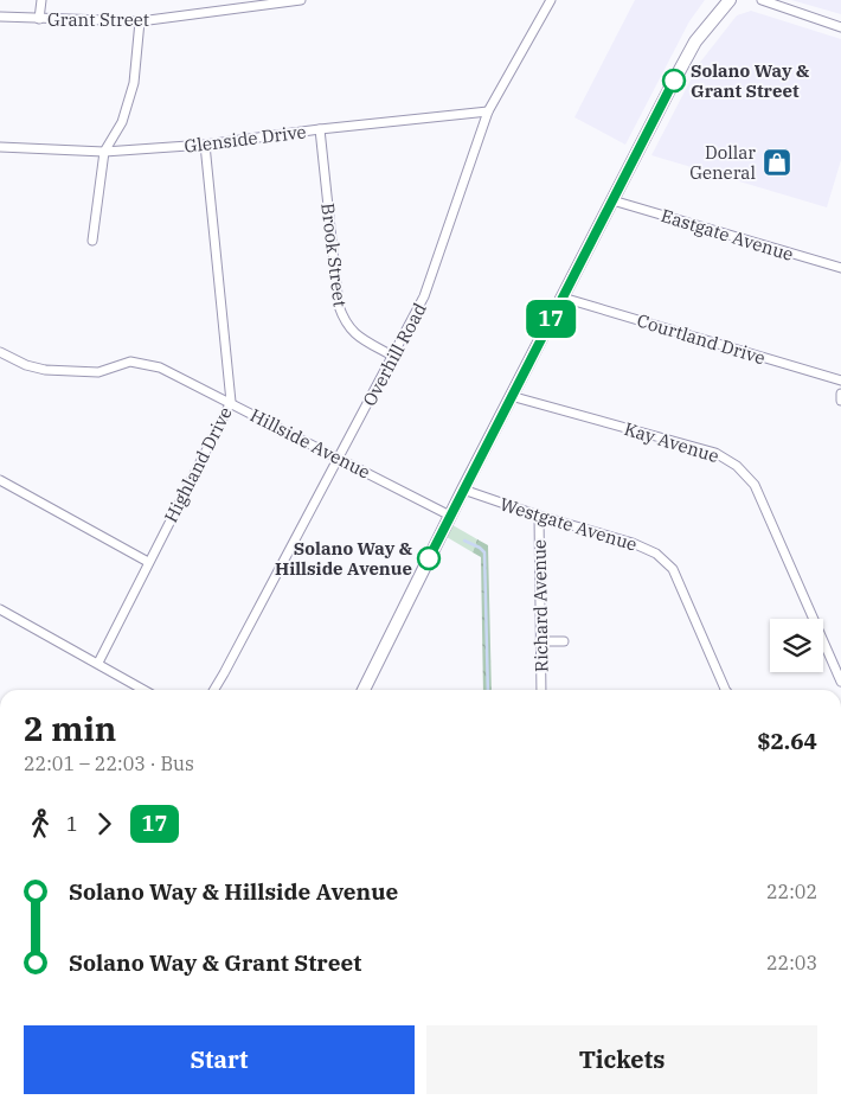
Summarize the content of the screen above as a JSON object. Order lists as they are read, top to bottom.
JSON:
{
  "streets": {
    "street": [
      "Grant Street",
      "Glenside Drive",
      "Eastgate Avenue",
      "Brook Street",
      "Courtland Drive",
      "Overhill Road",
      "Kay Avenue",
      "Hillside Avenue",
      "Highland Drive",
      "Westgate Avenue",
      "Richard Avenue"
    ]
  },
  "crossings": [
    ["Glenside Drive", "Brook Street"],
    ["Glenside Drive", "Overhill Road"],
    ["Glenside Drive", "Highland Drive"],
    ["Brook Street", "Overhill Road"],
    ["Overhill Road", "Hillside Avenue"],
    ["Hillside Avenue", "Highland Drive"],
    ["Westgate Avenue", "Richard Avenue"]
  ],
  "places": {
    "other": ["Solano Way & Grant Street", "Solano Way & Hillside Avenue"],
    "shop": ["Dollar General"]
  },
  "lines": ["bus line 17"],
  "page": {
    "on_map": "17",
    "heading": ["2 min", "22:01 – 22:03 · Bus", "$2.64"],
    "legs": ["1", "17"],
    "list": [
      {
        "name": "Solano Way & Hillside Avenue",
        "value": "22:02"
      },
      {
        "name": "Solano Way & Grant Street",
        "value": "22:03"
      }
    ],
    "buttons": ["Start", "Tickets"]
  }
}
